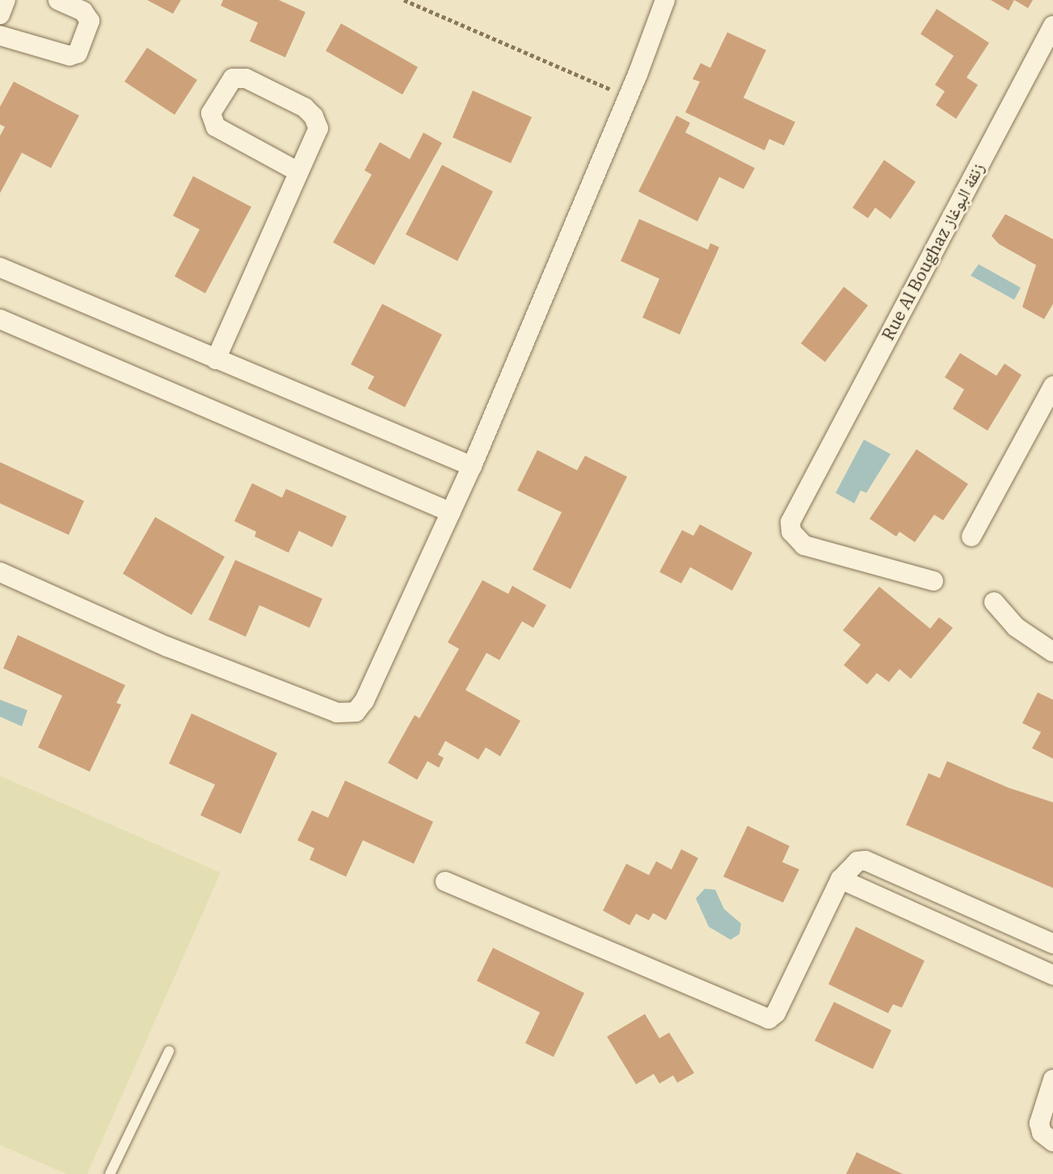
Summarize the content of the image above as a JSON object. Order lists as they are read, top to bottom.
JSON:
{
  "streets": {
    "street": ["Rue Al Boughaz زنقة البوغاز"]
  }
}
